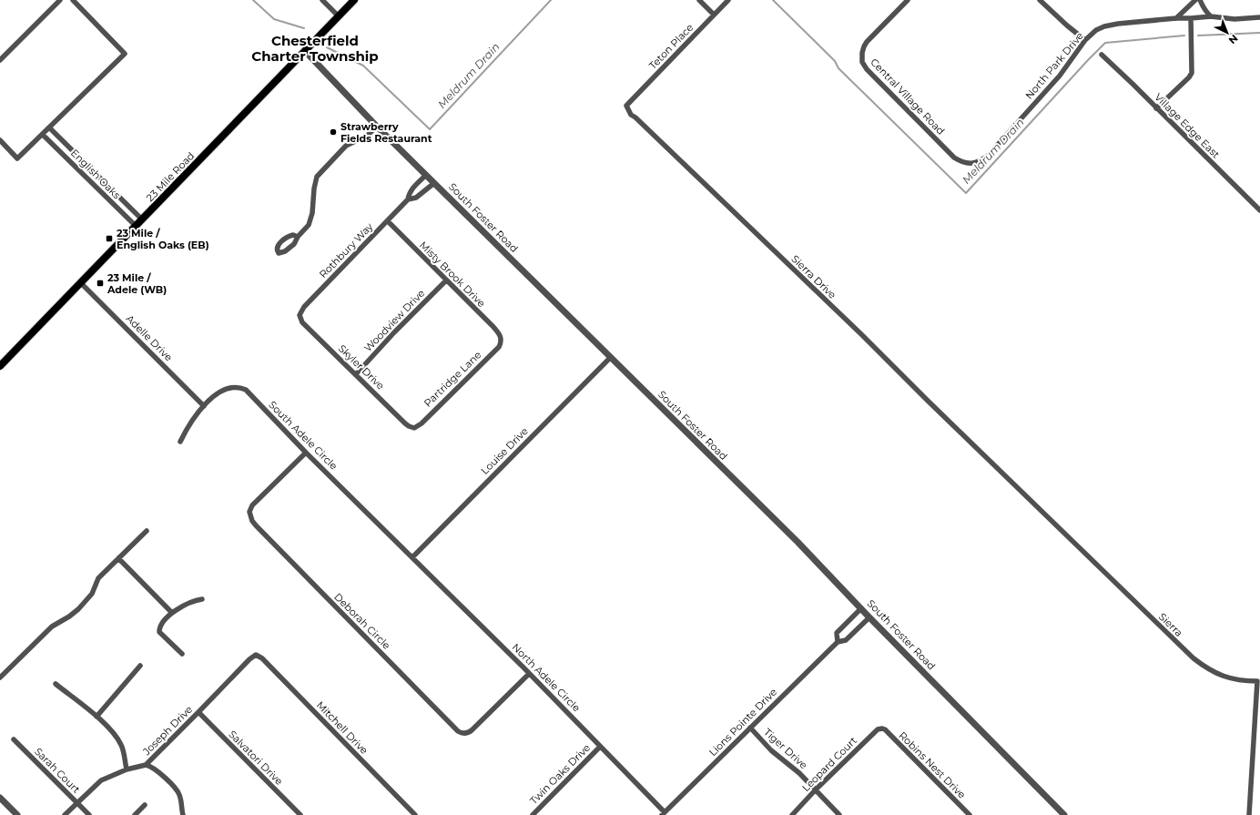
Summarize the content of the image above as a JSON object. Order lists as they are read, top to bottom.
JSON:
{
  "streets": {
    "main road": ["23 Mile Road"],
    "street": [
      "Teton Place",
      "North Park Drive",
      "Central Village Road",
      "Village Edge East",
      "English Oaks",
      "South Foster Road",
      "Rothbury Way",
      "Misty Brook Drive",
      "Sierra Drive",
      "Woodview Drive",
      "Adelle Drive",
      "Skyler Drive",
      "Partridge Lane",
      "South Adele Circle",
      "Louise Drive",
      "Deborah Circle",
      "Sierra",
      "North Adele Circle",
      "Lions Pointe Drive",
      "Mitchell Drive",
      "Joseph Drive",
      "Tiger Drive",
      "Salvatori Drive",
      "Leopard Court",
      "Robins Nest Drive",
      "Sarah Court",
      "Twin Oaks Drive"
    ]
  },
  "crossings": [
    ["Teton Place", "Sierra Drive"],
    ["North Park Drive", "Central Village Road"],
    ["English Oaks", "23 Mile Road"],
    ["23 Mile Road", "South Foster Road"],
    ["23 Mile Road", "Adelle Drive"],
    ["South Foster Road", "Rothbury Way"],
    ["South Foster Road", "Louise Drive"],
    ["Rothbury Way", "Misty Brook Drive"],
    ["Rothbury Way", "Skyler Drive"],
    ["Misty Brook Drive", "Woodview Drive"],
    ["Misty Brook Drive", "Partridge Lane"],
    ["Sierra Drive", "Sierra"],
    ["Woodview Drive", "Skyler Drive"],
    ["Adelle Drive", "South Adele Circle"],
    ["Skyler Drive", "Partridge Lane"],
    ["South Adele Circle", "Louise Drive"],
    ["South Adele Circle", "Deborah Circle"],
    ["South Adele Circle", "North Adele Circle"],
    ["Louise Drive", "North Adele Circle"],
    ["Deborah Circle", "North Adele Circle"],
    ["North Adele Circle", "Lions Pointe Drive"],
    ["North Adele Circle", "Twin Oaks Drive"],
    ["Lions Pointe Drive", "Tiger Drive"],
    ["Mitchell Drive", "Joseph Drive"],
    ["Joseph Drive", "Salvatori Drive"],
    ["Joseph Drive", "Sarah Court"],
    ["Tiger Drive", "Leopard Court"],
    ["Leopard Court", "Robins Nest Drive"]
  ],
  "districts": ["Chesterfield Charter Township"],
  "water": ["Meldrum Drain"],
  "places": {
    "other": ["Strawberry Fields Restaurant"],
    "transit": ["23 Mile / English Oaks (EB)", "23 Mile / Adele (WB)"]
  },
  "north": "bottom right"
}
